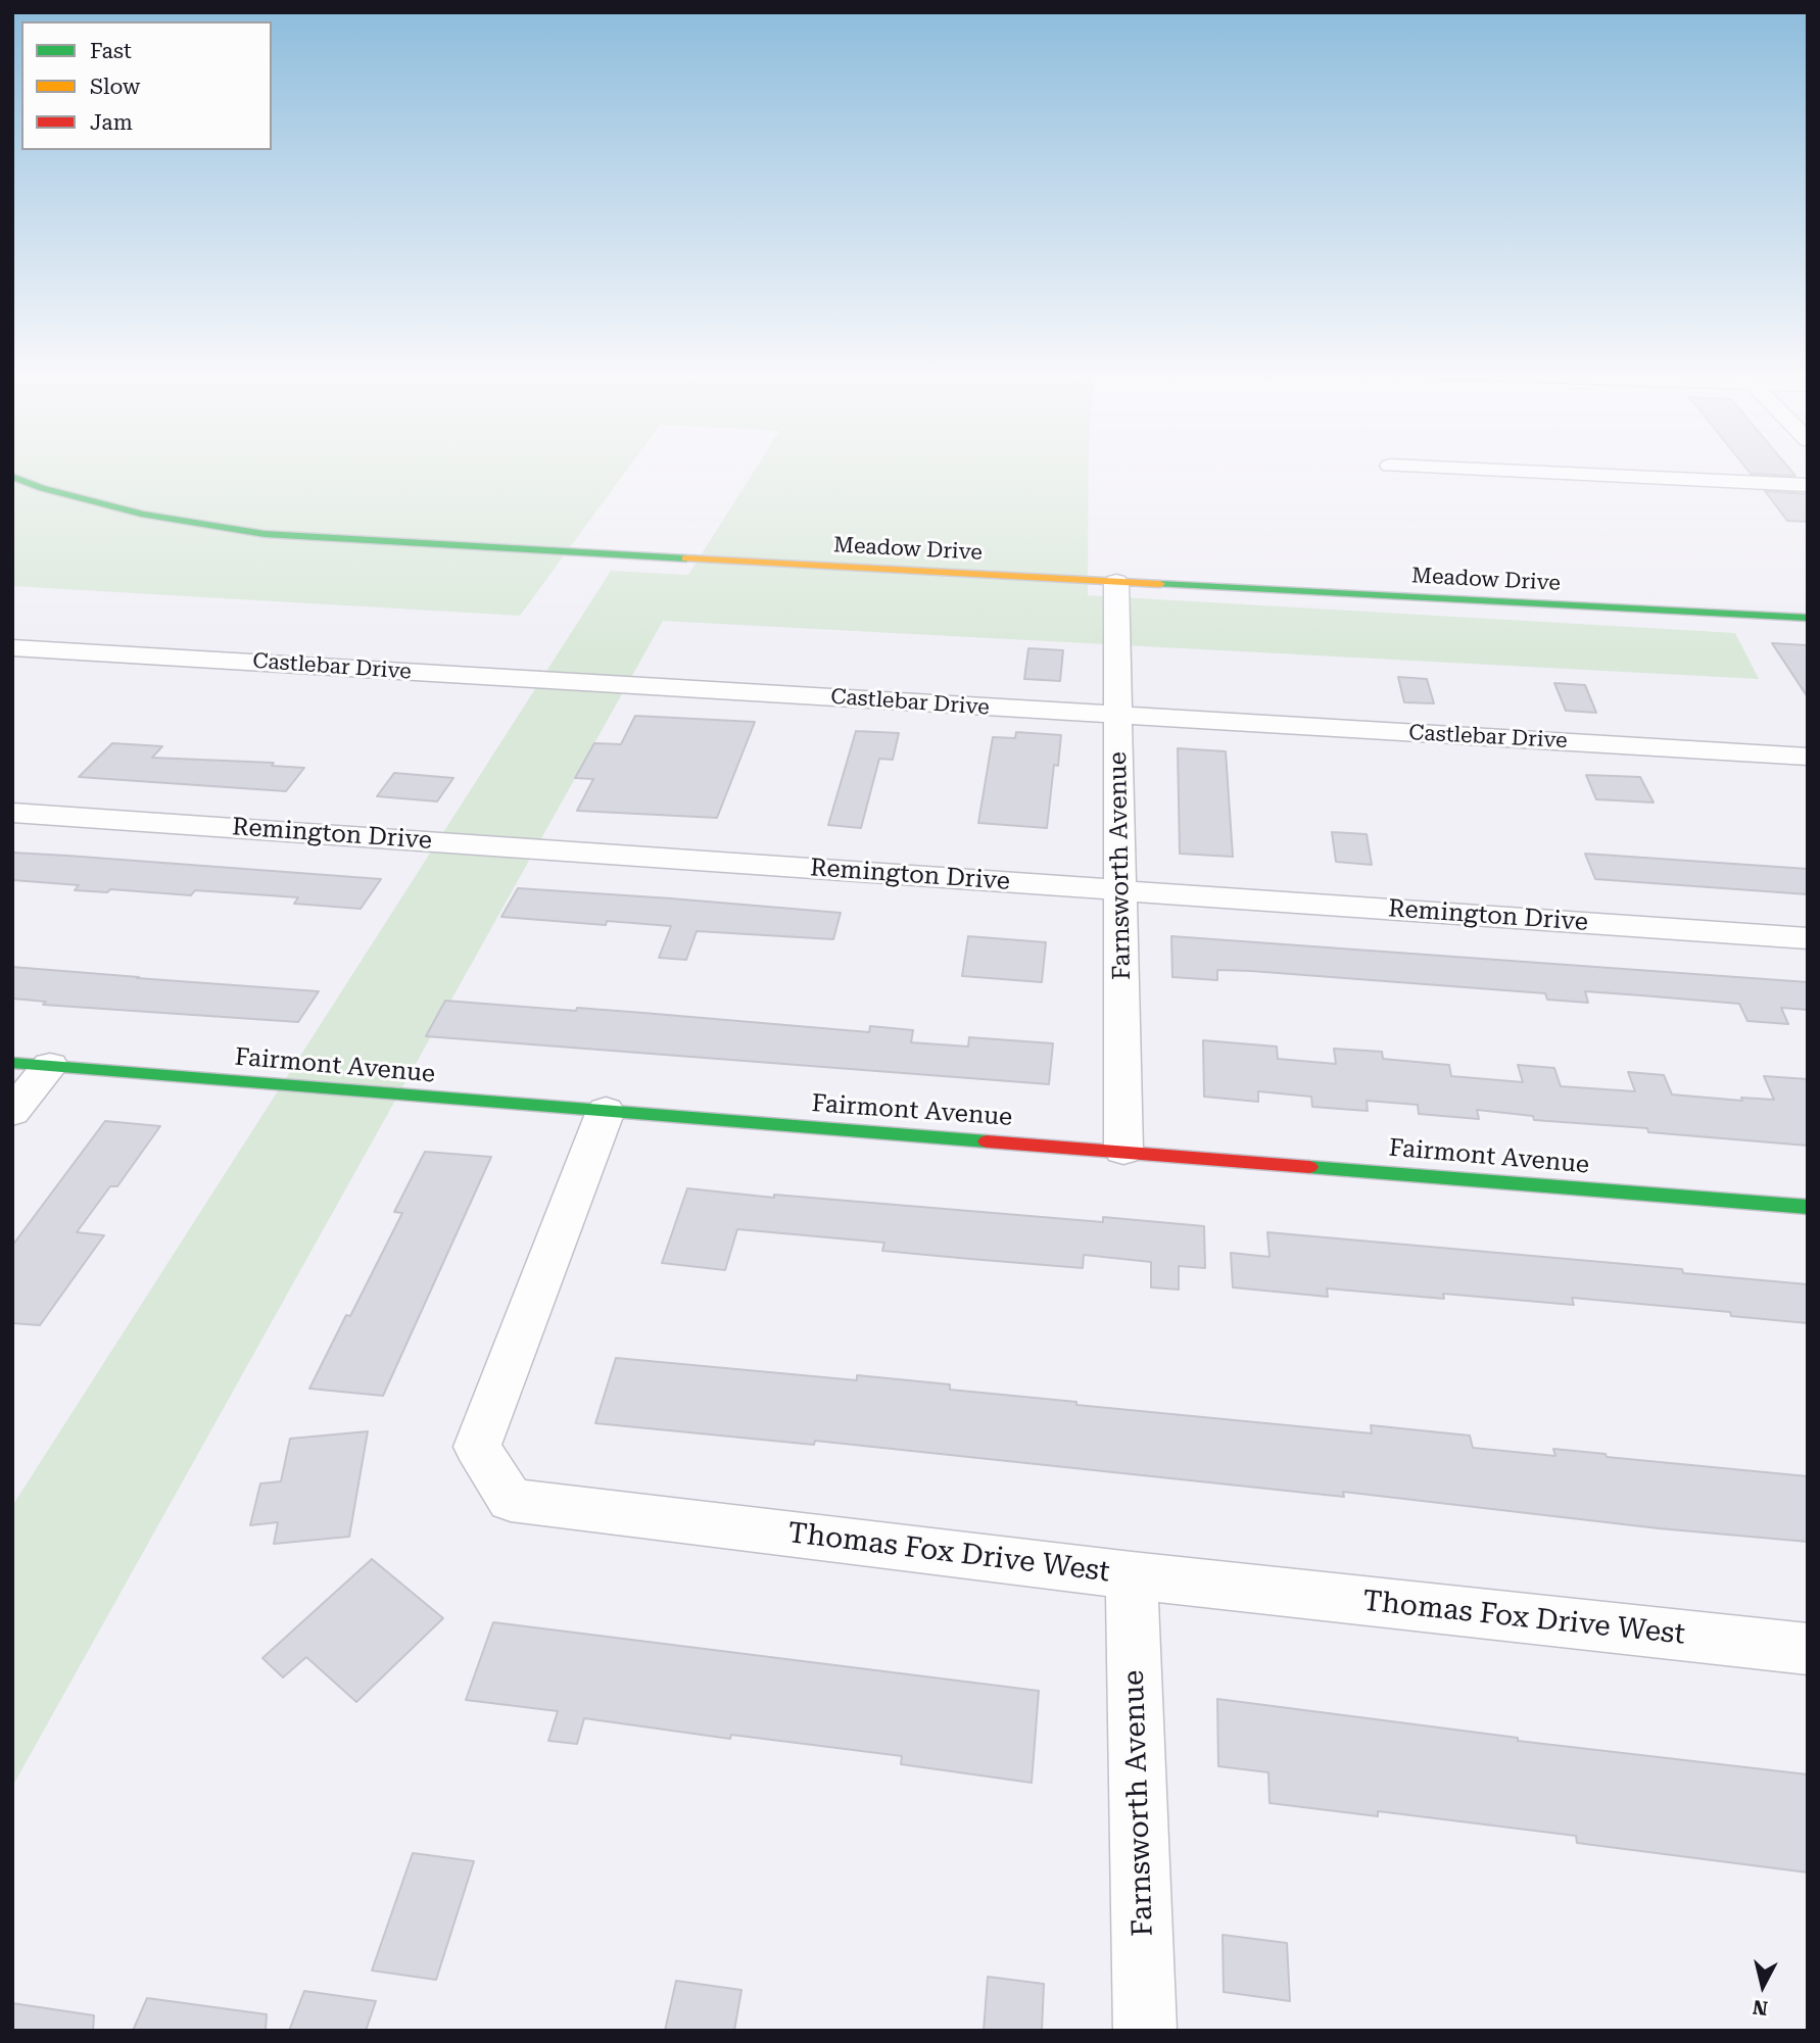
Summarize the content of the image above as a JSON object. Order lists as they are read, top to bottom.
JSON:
{
  "streets": {
    "street": [
      "Meadow Drive",
      "Castlebar Drive",
      "Remington Drive",
      "Farnsworth Avenue",
      "Fairmont Avenue",
      "Thomas Fox Drive West"
    ]
  },
  "crossings": [
    ["Meadow Drive", "Farnsworth Avenue"],
    ["Castlebar Drive", "Farnsworth Avenue"],
    ["Remington Drive", "Farnsworth Avenue"],
    ["Farnsworth Avenue", "Fairmont Avenue"],
    ["Farnsworth Avenue", "Thomas Fox Drive West"],
    ["Fairmont Avenue", "Thomas Fox Drive West"]
  ],
  "legend": ["Fast", "Slow", "Jam"],
  "north": "bottom"
}
